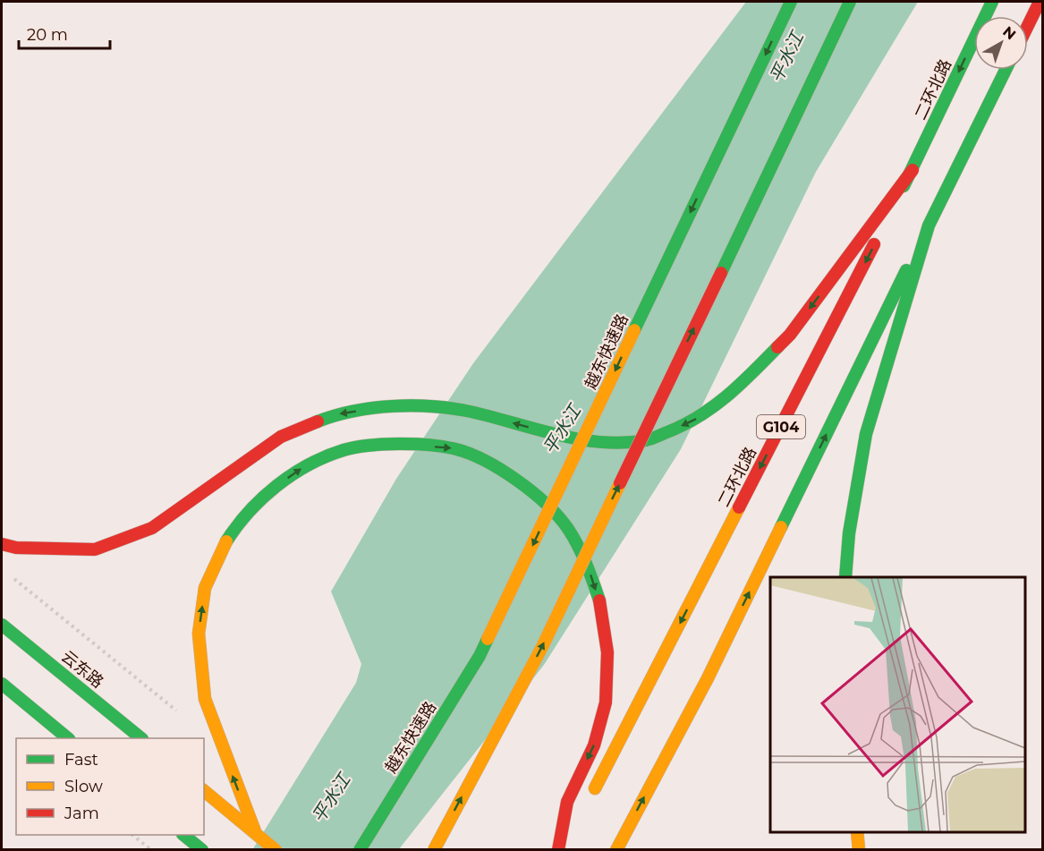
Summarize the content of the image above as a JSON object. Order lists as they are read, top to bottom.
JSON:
{
  "streets": {
    "main road": [
      "二环北路",
      "越东快速路",
      "G104",
      "云东路"
    ]
  },
  "water": ["平水江"],
  "legend": ["Fast", "Slow", "Jam"],
  "scale_bar": "20 m",
  "north": "top right"
}
